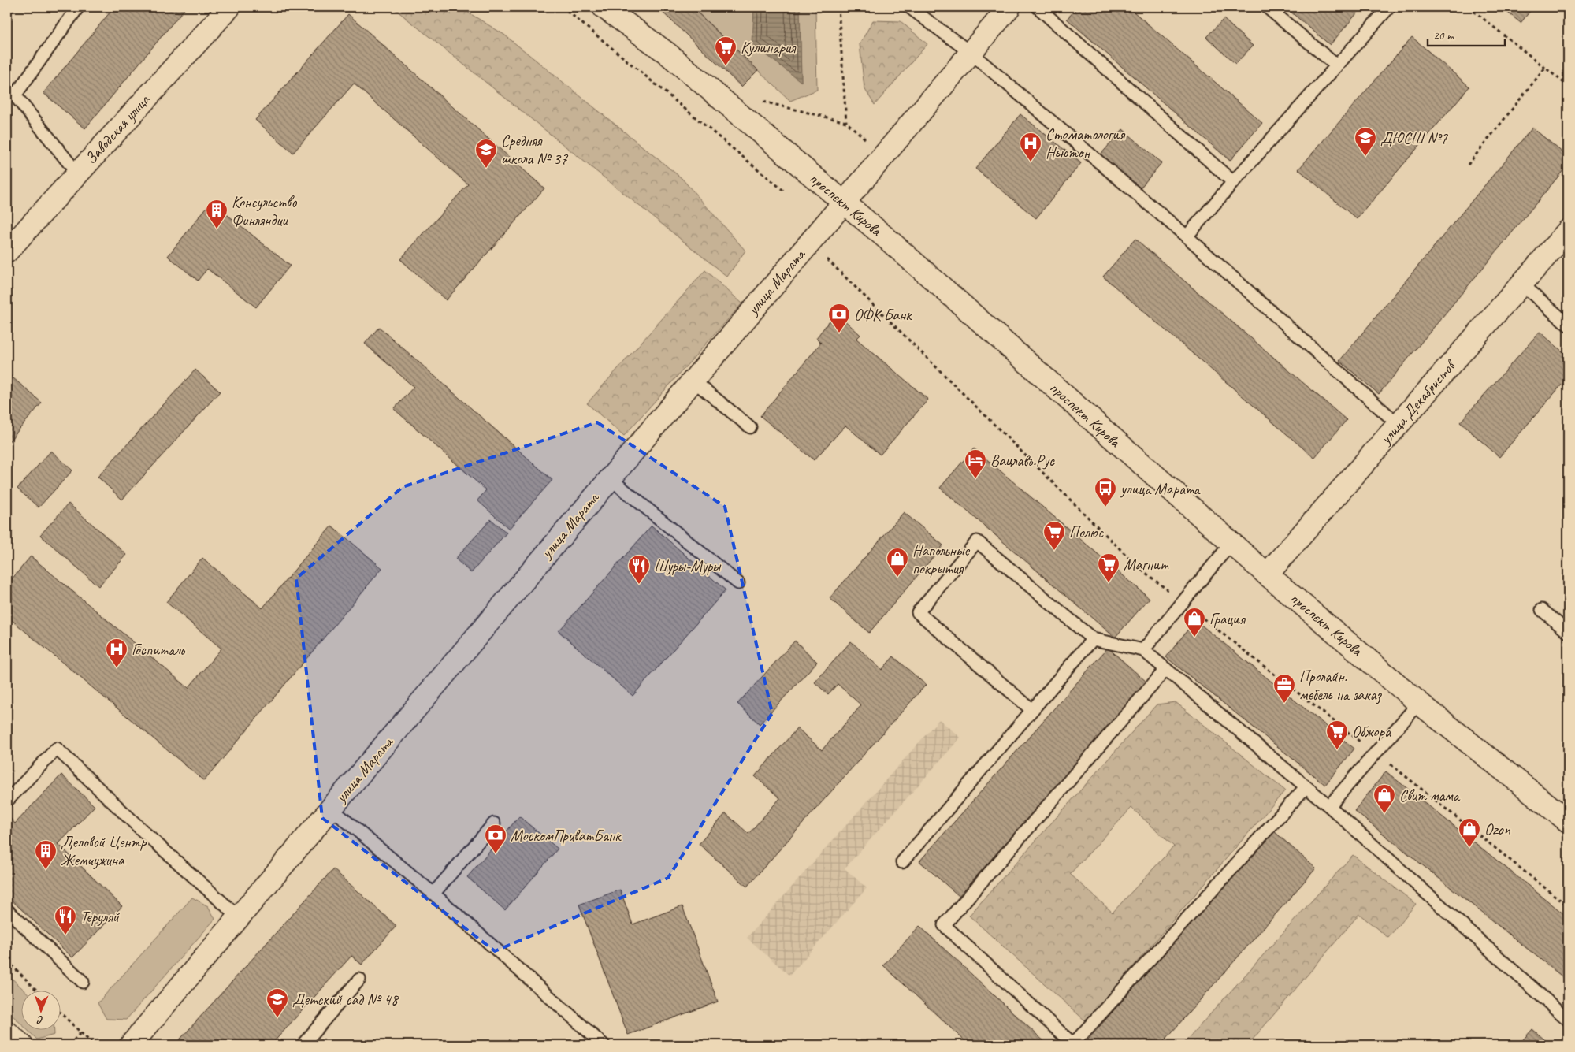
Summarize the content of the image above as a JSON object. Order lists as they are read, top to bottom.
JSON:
{
  "streets": {
    "street": [
      "Заводская улица",
      "проспект Кирова",
      "улица Марата",
      "улица Декабристов"
    ]
  },
  "crossings": [
    ["проспект Кирова", "улица Марата"],
    ["проспект Кирова", "улица Декабристов"]
  ],
  "places": {
    "supermarket": [
      "Кулинария",
      "Полюс",
      "Магнит",
      "Обжора"
    ],
    "school or university": ["ДЮСШ №7", "Средняя школа № 37", "Детский сад № 48"],
    "hospital": ["Стоматология Ньютон", "Госпиталь"],
    "building": ["Консульство Финляндии", "Деловой Центр Жемчужина"],
    "bank": ["ОФК Банк", "МоскомПриватБанк"],
    "hotel": ["Вацлавъ.Рус"],
    "bus stop": ["улица Марата"],
    "shop": [
      "Напольные покрытия",
      "Грация",
      "Свит мама",
      "Ozon"
    ],
    "restaurant": ["Шуры-Муры", "Теруляй"],
    "office": ["Пролайн. мебель на заказ"]
  },
  "scale_bar": "20 m",
  "north": "bottom"
}
